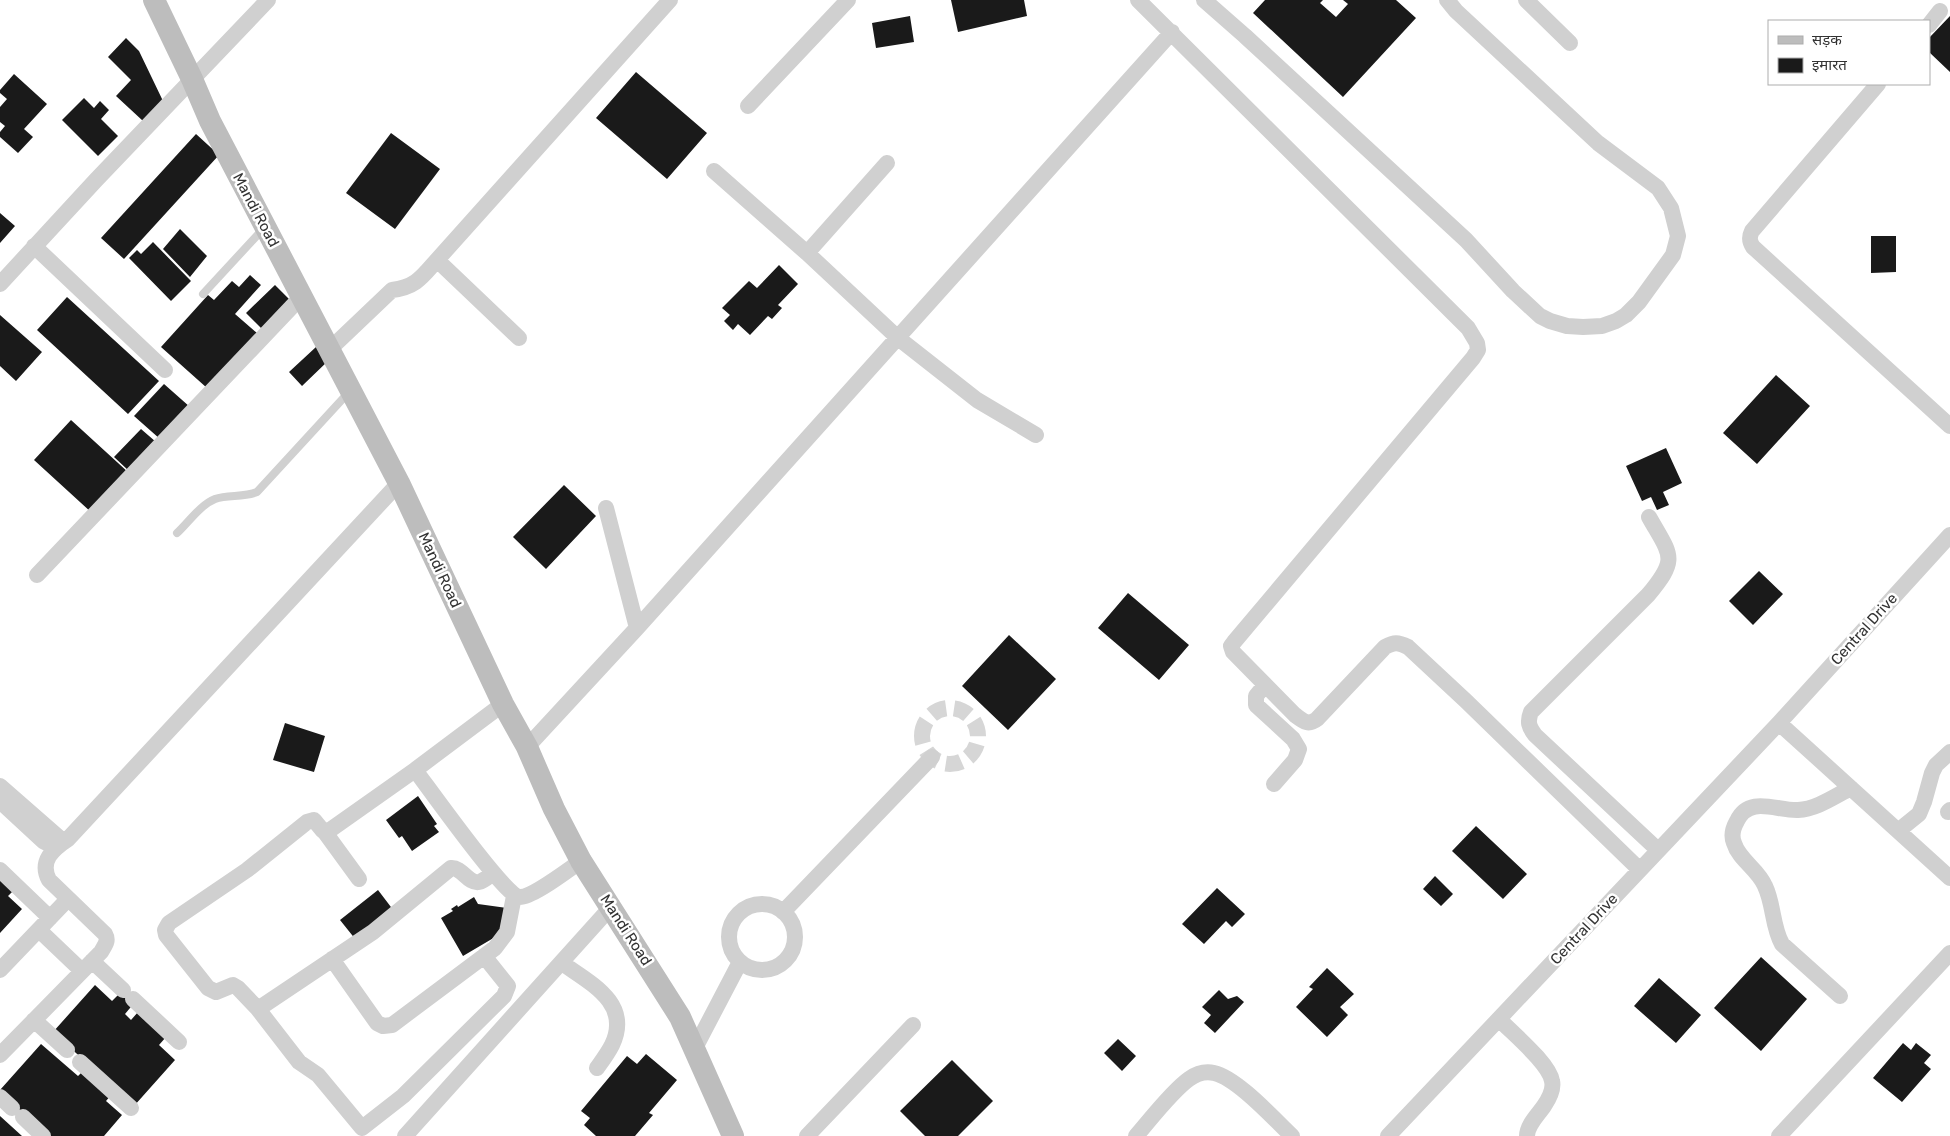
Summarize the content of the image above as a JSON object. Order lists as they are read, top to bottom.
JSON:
{
  "streets": {
    "street": ["Mandi Road", "Central Drive"]
  },
  "legend": ["सड़क", "इमारत"]
}
